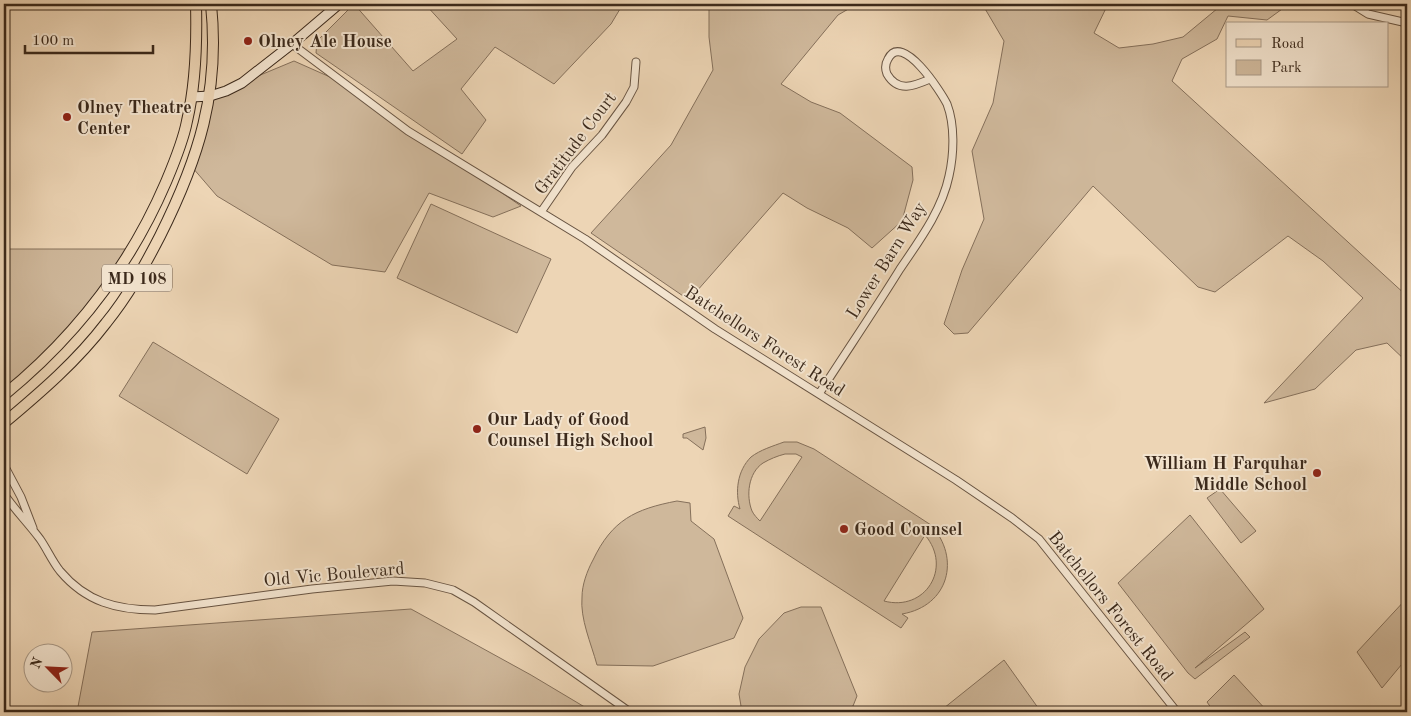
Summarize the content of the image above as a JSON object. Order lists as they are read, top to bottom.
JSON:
{
  "streets": {
    "main road": ["MD 108"],
    "street": [
      "Gratitude Court",
      "Lower Barn Way",
      "Batchellors Forest Road",
      "Old Vic Boulevard"
    ]
  },
  "crossings": [
    ["Gratitude Court", "Batchellors Forest Road"],
    ["Lower Barn Way", "Batchellors Forest Road"]
  ],
  "places": [
    "Olney Ale House",
    "Olney Theatre Center",
    "Our Lady of Good Counsel High School",
    "William H Farquhar Middle School",
    "Good Counsel"
  ],
  "legend": ["Road", "Park"],
  "scale_bar": "100 m",
  "north": "top left"
}
